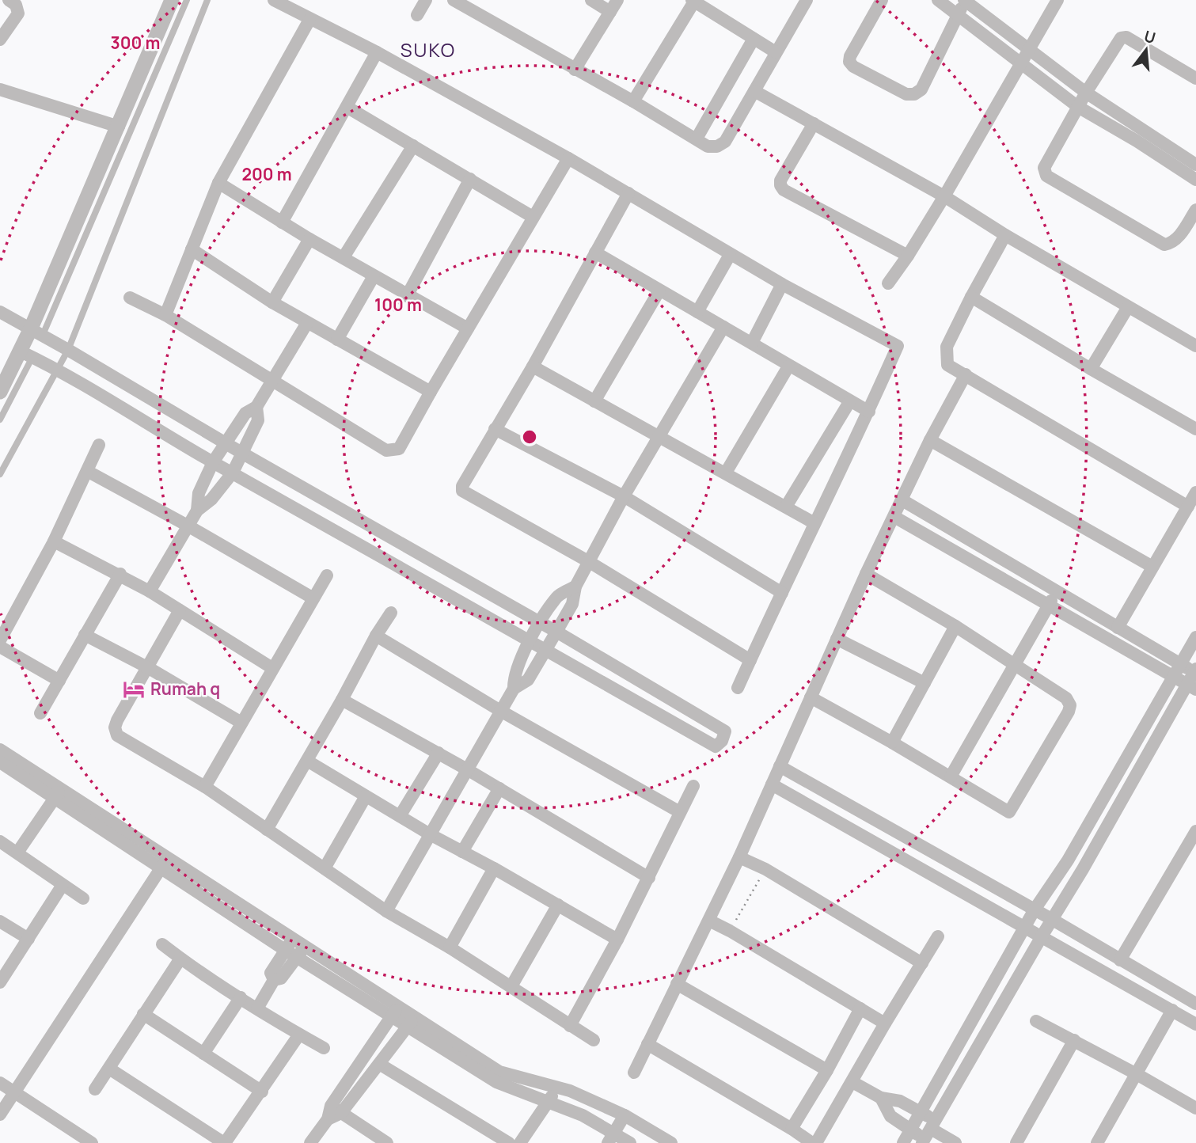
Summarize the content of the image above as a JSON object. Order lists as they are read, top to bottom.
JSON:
{
  "districts": ["SUKO"],
  "places": {
    "hotel": ["Rumah q"]
  },
  "north": "top",
  "rings": ["300 m", "200 m", "100 m"]
}
